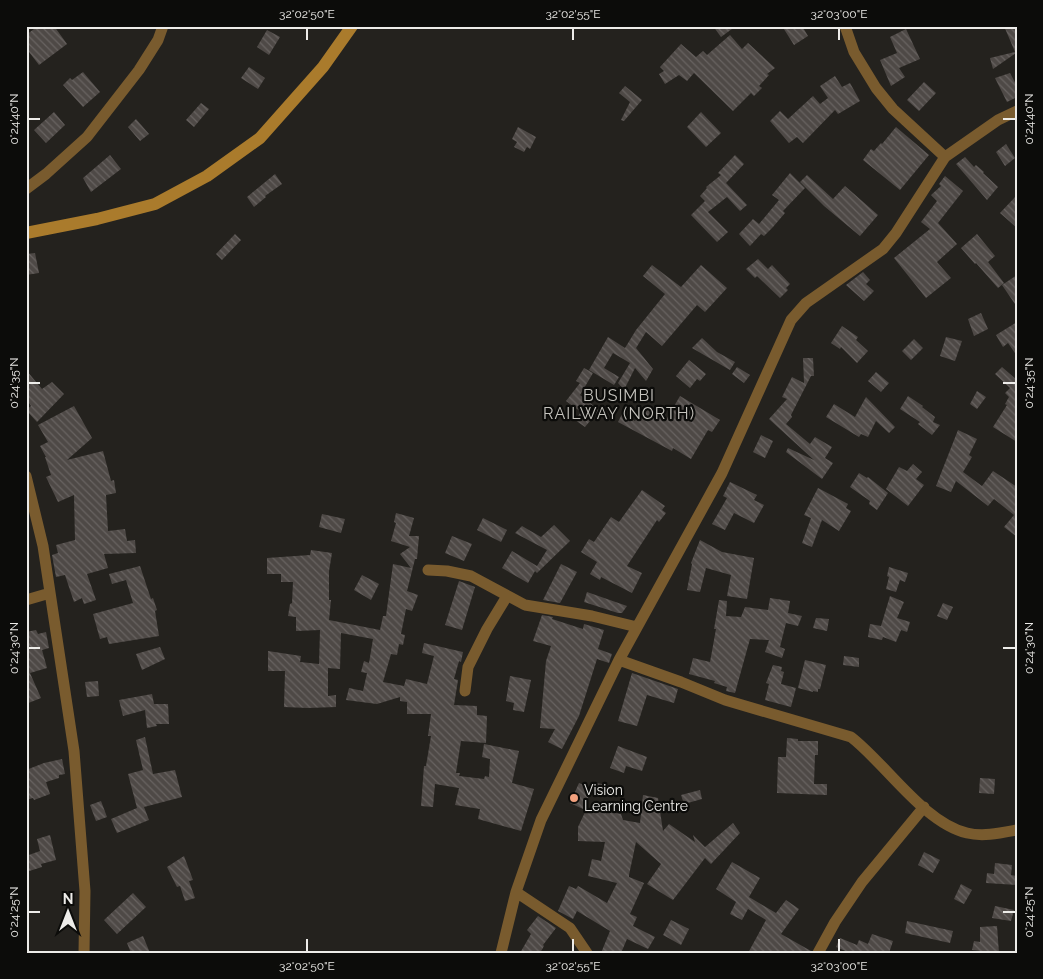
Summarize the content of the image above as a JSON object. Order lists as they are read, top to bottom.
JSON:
{
  "districts": ["BUSIMBI RAILWAY (NORTH)"],
  "places": ["Vision Learning Centre"],
  "north": "top",
  "coordinates": [
    "32°02'50\"E",
    "32°02'55\"E",
    "32°03'00\"E",
    "0°24'40\"N",
    "0°24'35\"N",
    "0°24'30\"N",
    "0°24'25\"N"
  ]
}
